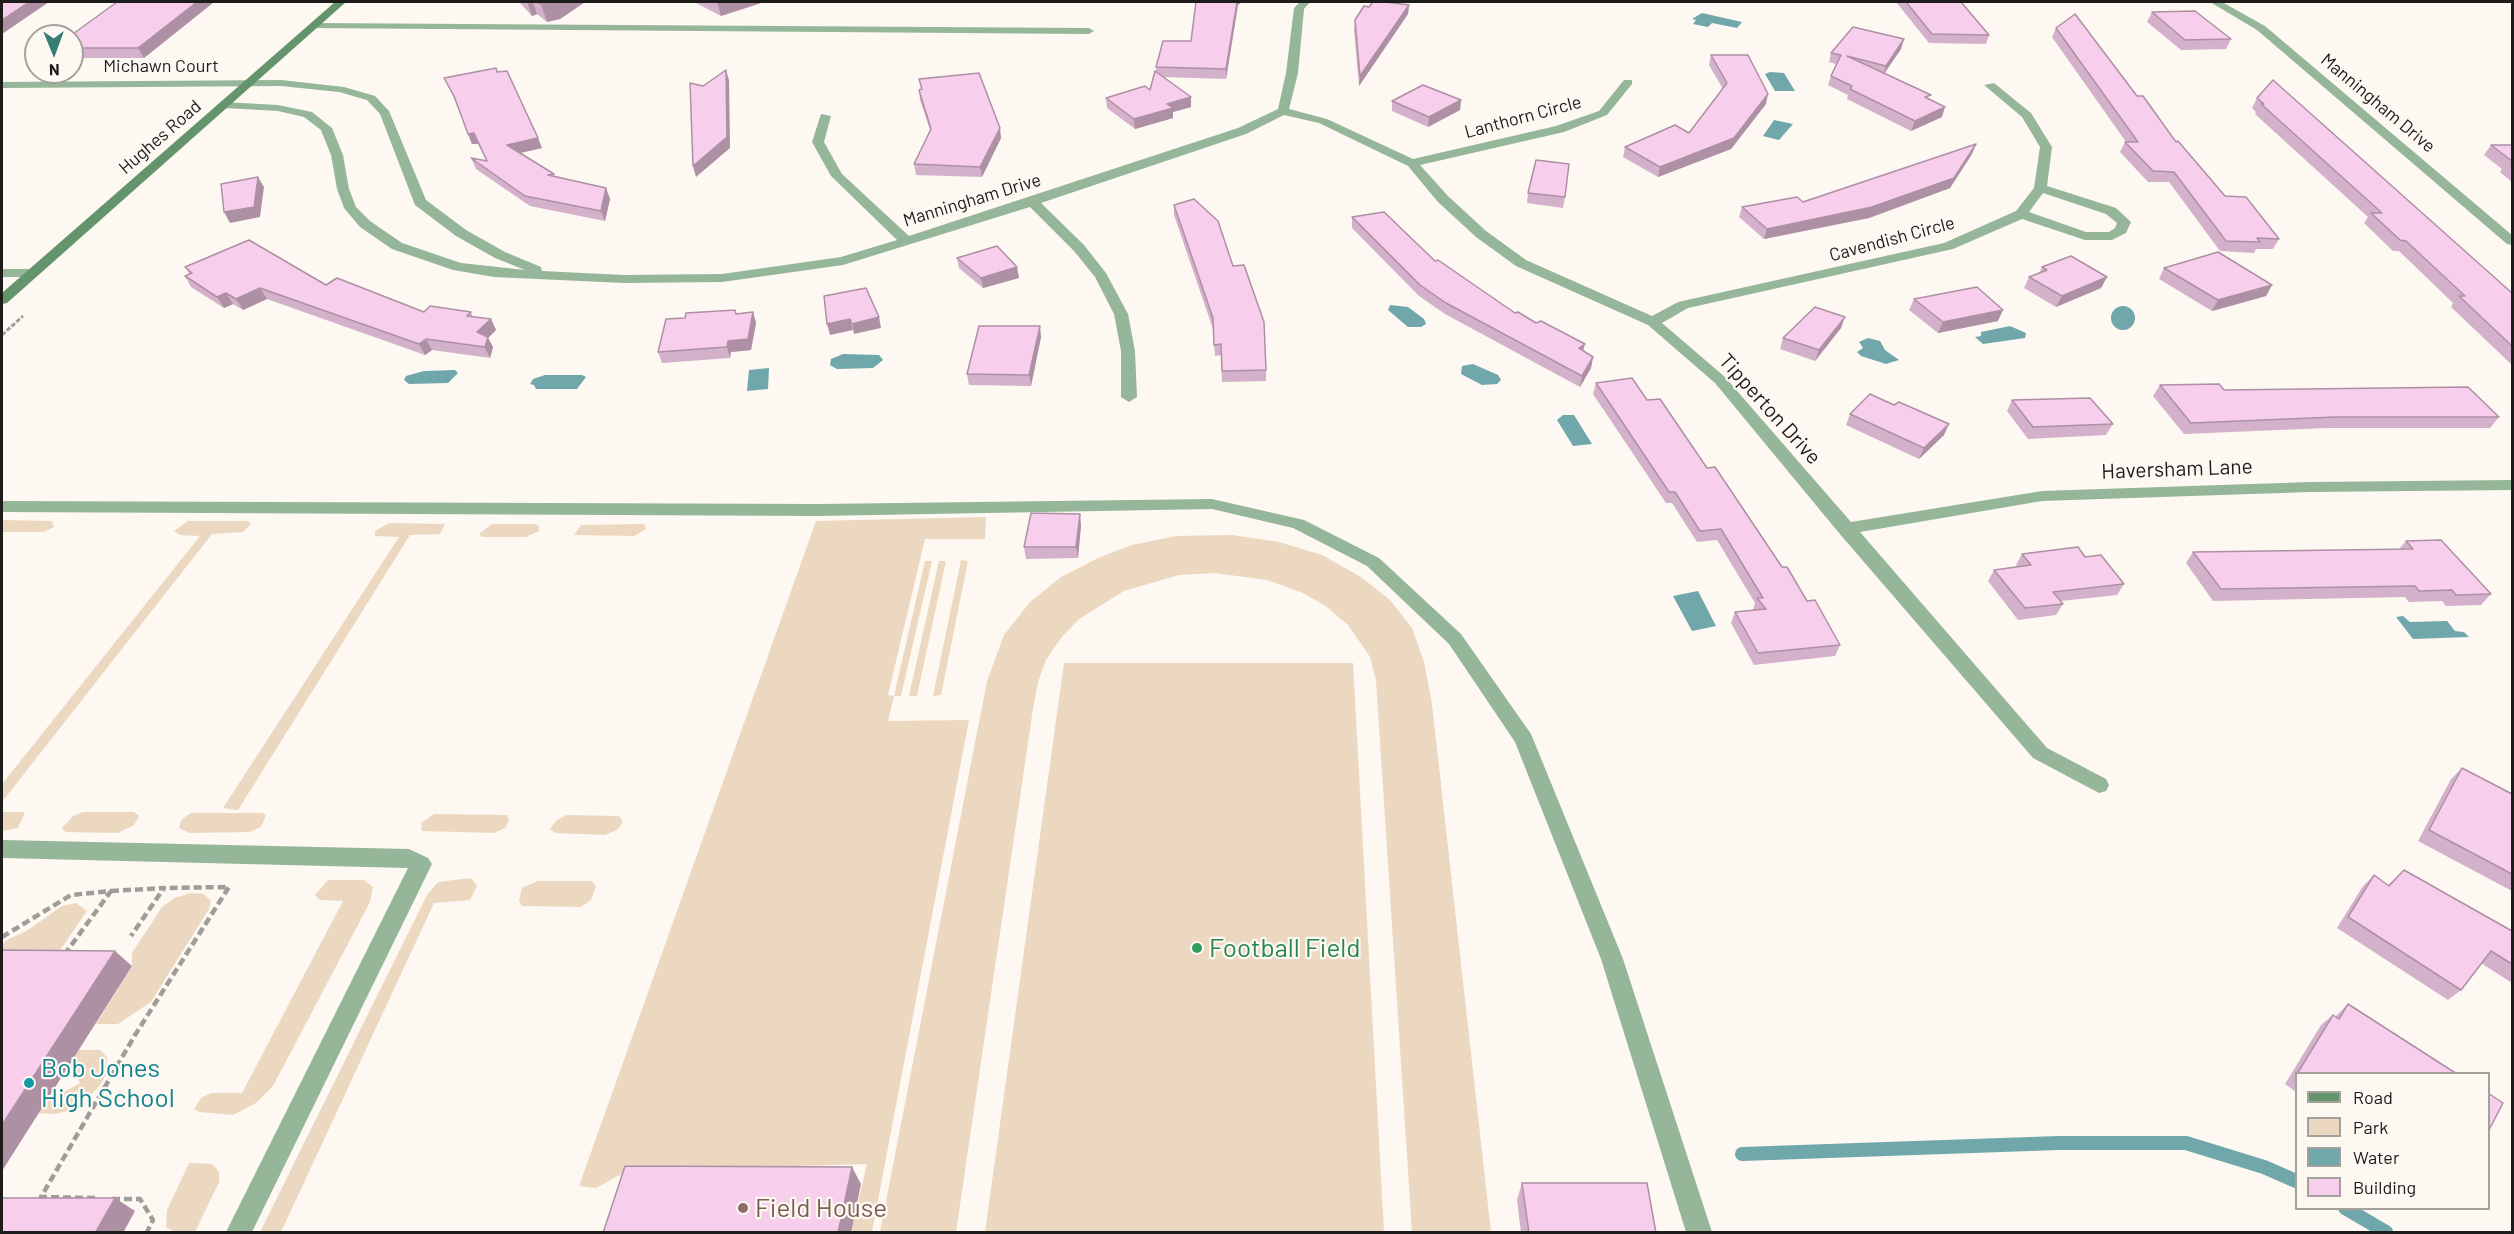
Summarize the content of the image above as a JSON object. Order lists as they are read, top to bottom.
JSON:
{
  "streets": {
    "main road": ["Hughes Road"],
    "street": [
      "Michawn Court",
      "Manningham Drive",
      "Lanthorn Circle",
      "Cavendish Circle",
      "Tipperton Drive",
      "Haversham Lane"
    ]
  },
  "crossings": [
    ["Michawn Court", "Manningham Drive"],
    ["Michawn Court", "Hughes Road"],
    ["Manningham Drive", "Hughes Road"],
    ["Manningham Drive", "Tipperton Drive"],
    ["Lanthorn Circle", "Tipperton Drive"],
    ["Cavendish Circle", "Tipperton Drive"],
    ["Tipperton Drive", "Haversham Lane"]
  ],
  "places": ["Football Field", "Bob Jones High School", "Field House"],
  "legend": [
    "Road",
    "Park",
    "Water",
    "Building"
  ],
  "north": "bottom"
}
